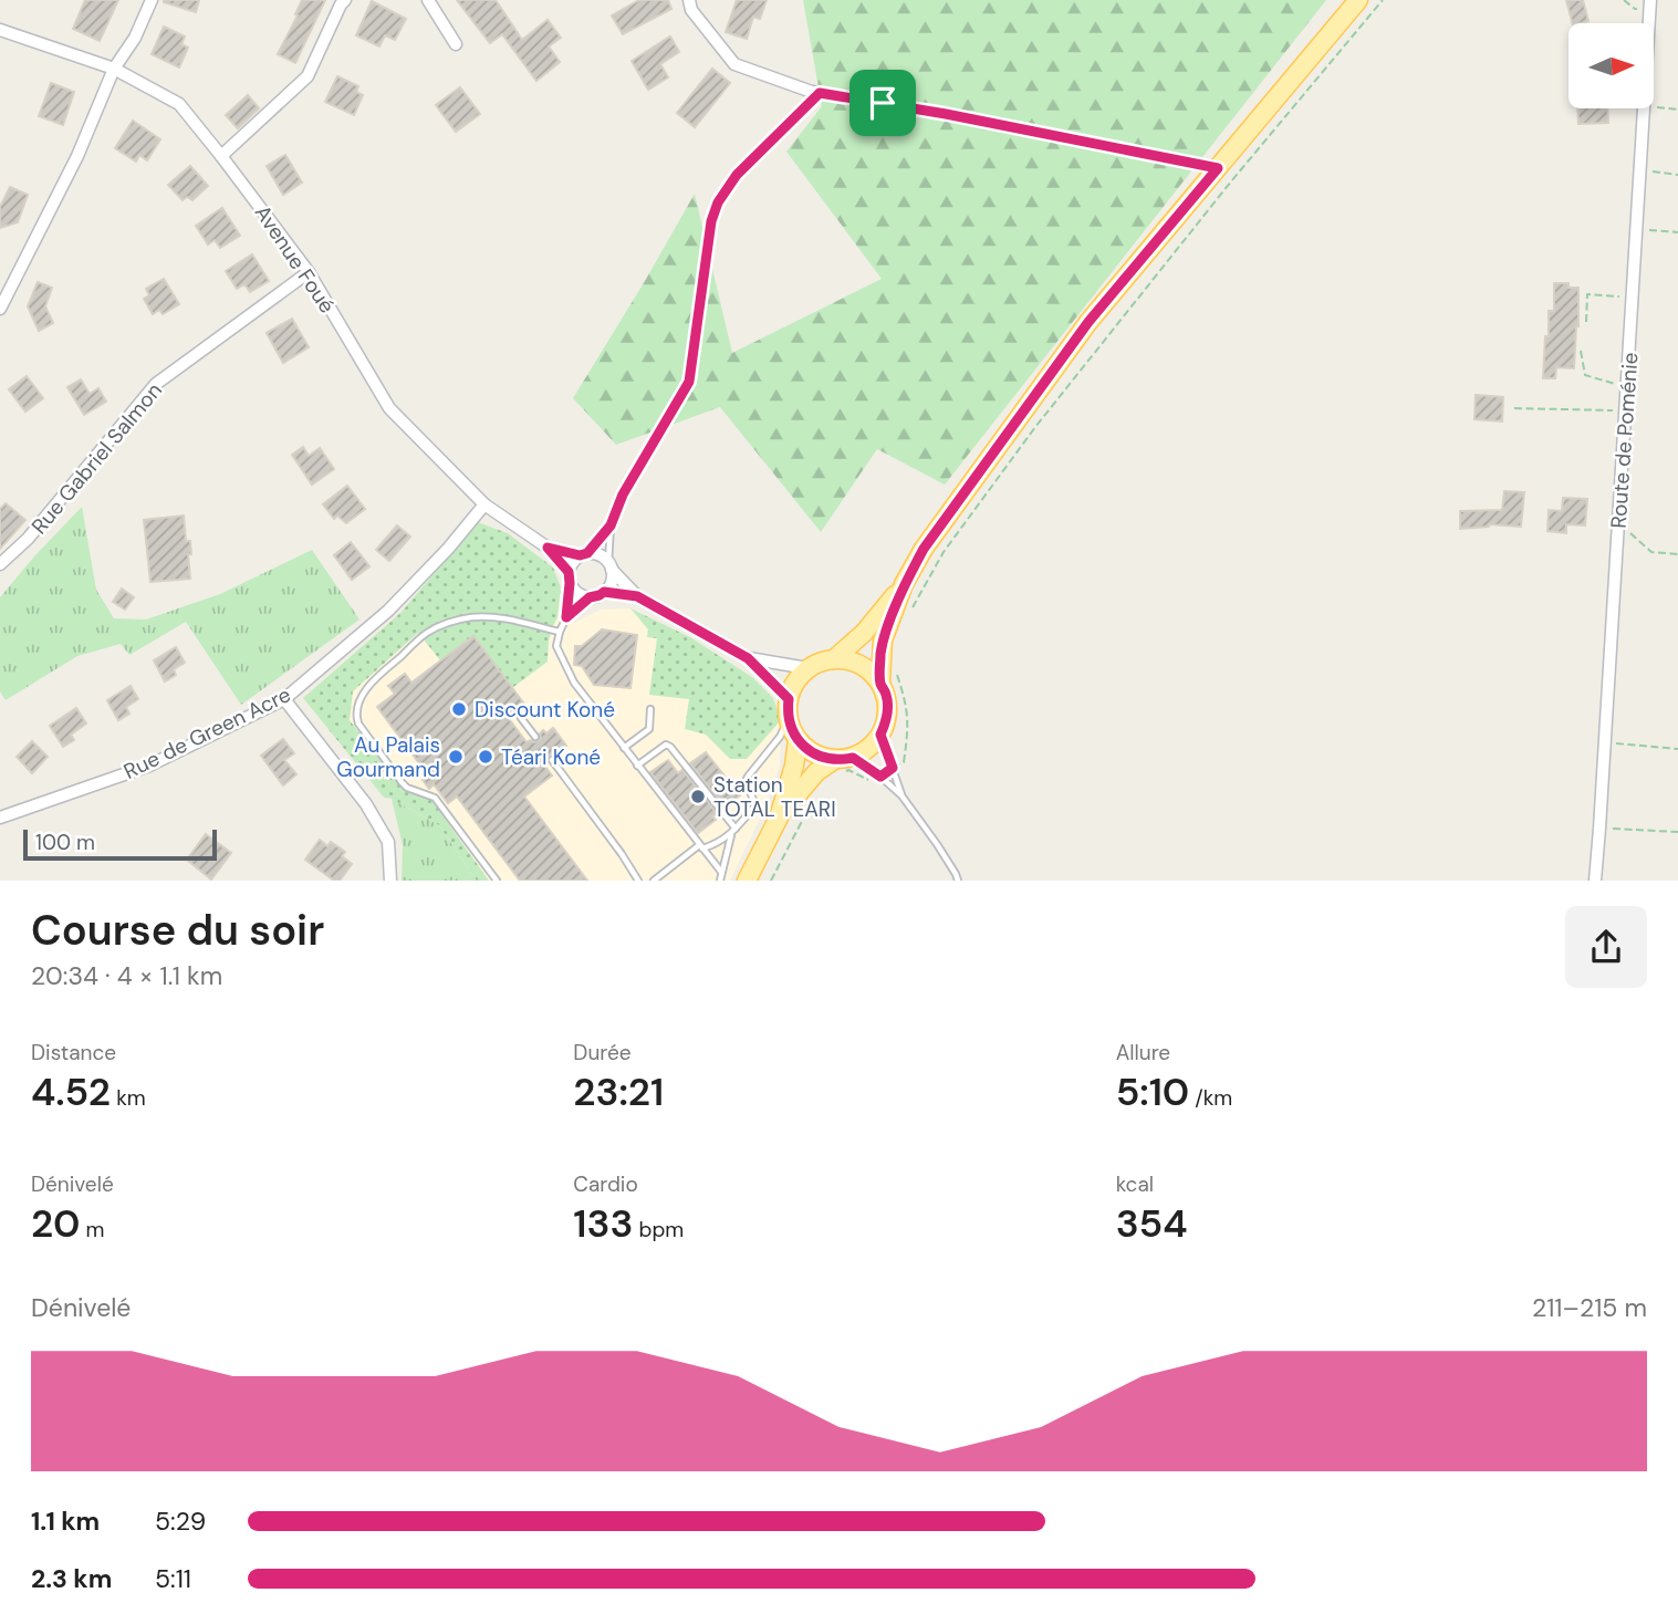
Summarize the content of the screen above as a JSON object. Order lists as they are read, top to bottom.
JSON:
{
  "streets": {
    "street": [
      "Avenue Foué",
      "Route de Poménie",
      "Rue Gabriel Salmon",
      "Rue de Green Acre"
    ]
  },
  "crossings": [
    ["Avenue Foué", "Rue Gabriel Salmon"],
    ["Avenue Foué", "Rue de Green Acre"]
  ],
  "places": [
    "Discount Koné",
    "Au Palais Gourmand",
    "Téari Koné",
    "Station TOTAL TEARI"
  ],
  "scale_bar": "100 m",
  "north": "right",
  "page": {
    "scale": "100 m",
    "heading": ["Course du soir", "20:34 · 4 × 1.1 km"],
    "stats": [
      ["Distance", "4.52 km"],
      ["Durée", "23:21"],
      ["Allure", "5:10 /km"],
      ["Dénivelé", "20 m"],
      ["Cardio", "133 bpm"],
      ["kcal", "354"]
    ],
    "chart": ["Dénivelé", "211–215 m"],
    "list": [
      {
        "name": "1.1 km",
        "note": "5:29"
      },
      {
        "name": "2.3 km",
        "note": "5:11"
      }
    ]
  }
}
